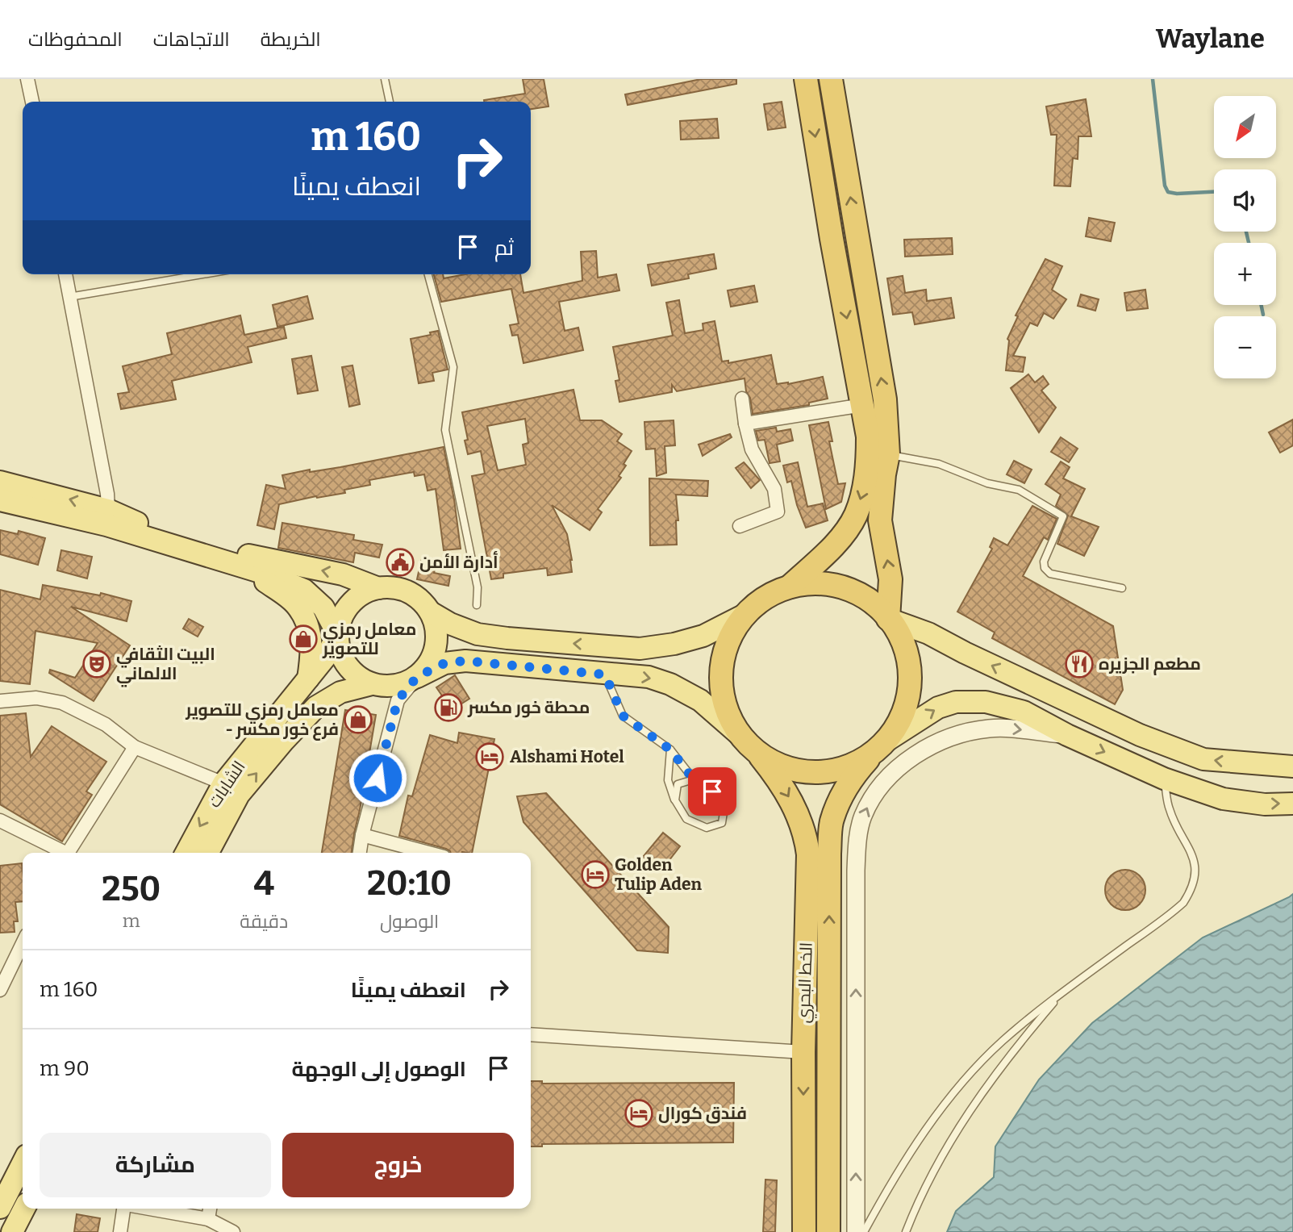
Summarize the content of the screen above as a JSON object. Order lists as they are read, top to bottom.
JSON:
{
  "streets": {
    "highway": ["الخط البحري"],
    "main road": ["الشابات"]
  },
  "places": {
    "public building": ["أدارة الأمن"],
    "shop": ["معامل رمزي للتصوير", "معامل رمزي للتصوير - فرع خور مكسر"],
    "theatre": ["البيت الثقافي الالماني"],
    "restaurant": ["مطعم الجزيره"],
    "fuel station": ["محطة خور مكسر"],
    "hotel": ["Alshami Hotel", "Golden Tulip Aden", "فندق كورال"]
  },
  "north": "bottom left",
  "page": {
    "header": "Waylane",
    "nav": ["الخريطة", "الاتجاهات", "المحفوظات"],
    "map_buttons": ["+", "−"],
    "turn": ["160 m", "انعطف يمينًا"],
    "then": "ثم",
    "eta": [
      "20:10",
      "الوصول",
      "4",
      "دقيقة",
      "250",
      "m"
    ],
    "list": [
      {
        "name": "انعطف يمينًا",
        "value": "160 m"
      },
      {
        "name": "الوصول إلى الوجهة",
        "value": "90 m"
      }
    ],
    "buttons": ["خروج", "مشاركة"]
  }
}
